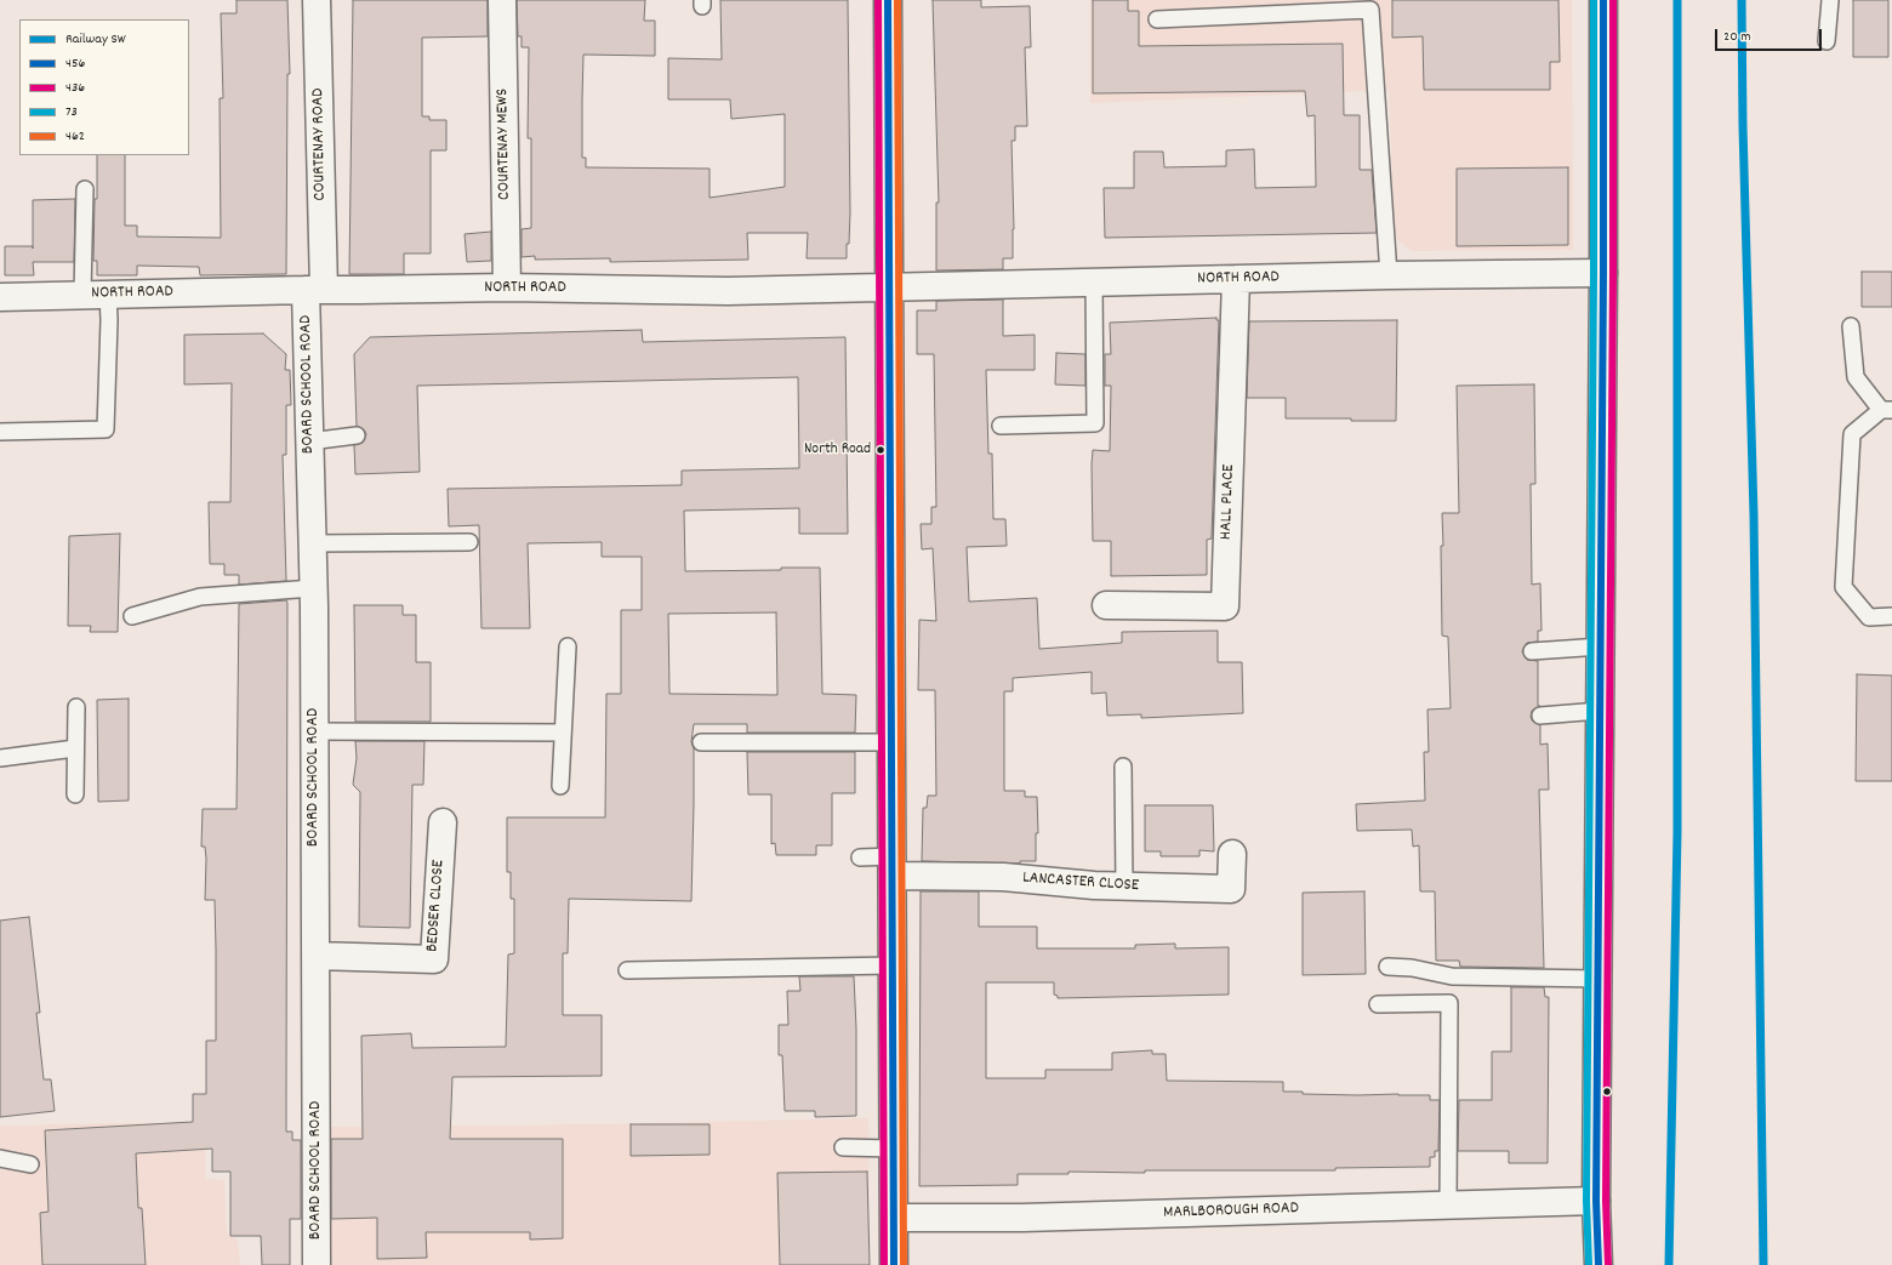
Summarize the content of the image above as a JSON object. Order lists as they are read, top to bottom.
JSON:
{
  "streets": {
    "street": [
      "COURTENAY ROAD",
      "COURTENAY MEWS",
      "NORTH ROAD",
      "BOARD SCHOOL ROAD",
      "HALL PLACE",
      "LANCASTER CLOSE",
      "BEDSER CLOSE",
      "MARLBOROUGH ROAD"
    ]
  },
  "crossings": [
    ["COURTENAY ROAD", "NORTH ROAD"],
    ["COURTENAY ROAD", "BOARD SCHOOL ROAD"],
    ["COURTENAY MEWS", "NORTH ROAD"],
    ["NORTH ROAD", "BOARD SCHOOL ROAD"],
    ["NORTH ROAD", "HALL PLACE"],
    ["BOARD SCHOOL ROAD", "BEDSER CLOSE"]
  ],
  "places": ["North Road"],
  "lines": [
    "rail line SW",
    "transit line 456",
    "transit line 436",
    "transit line 73",
    "transit line 462"
  ],
  "legend": [
    "Railway SW",
    "456",
    "436",
    "73",
    "462"
  ],
  "scale_bar": "20 m"
}
